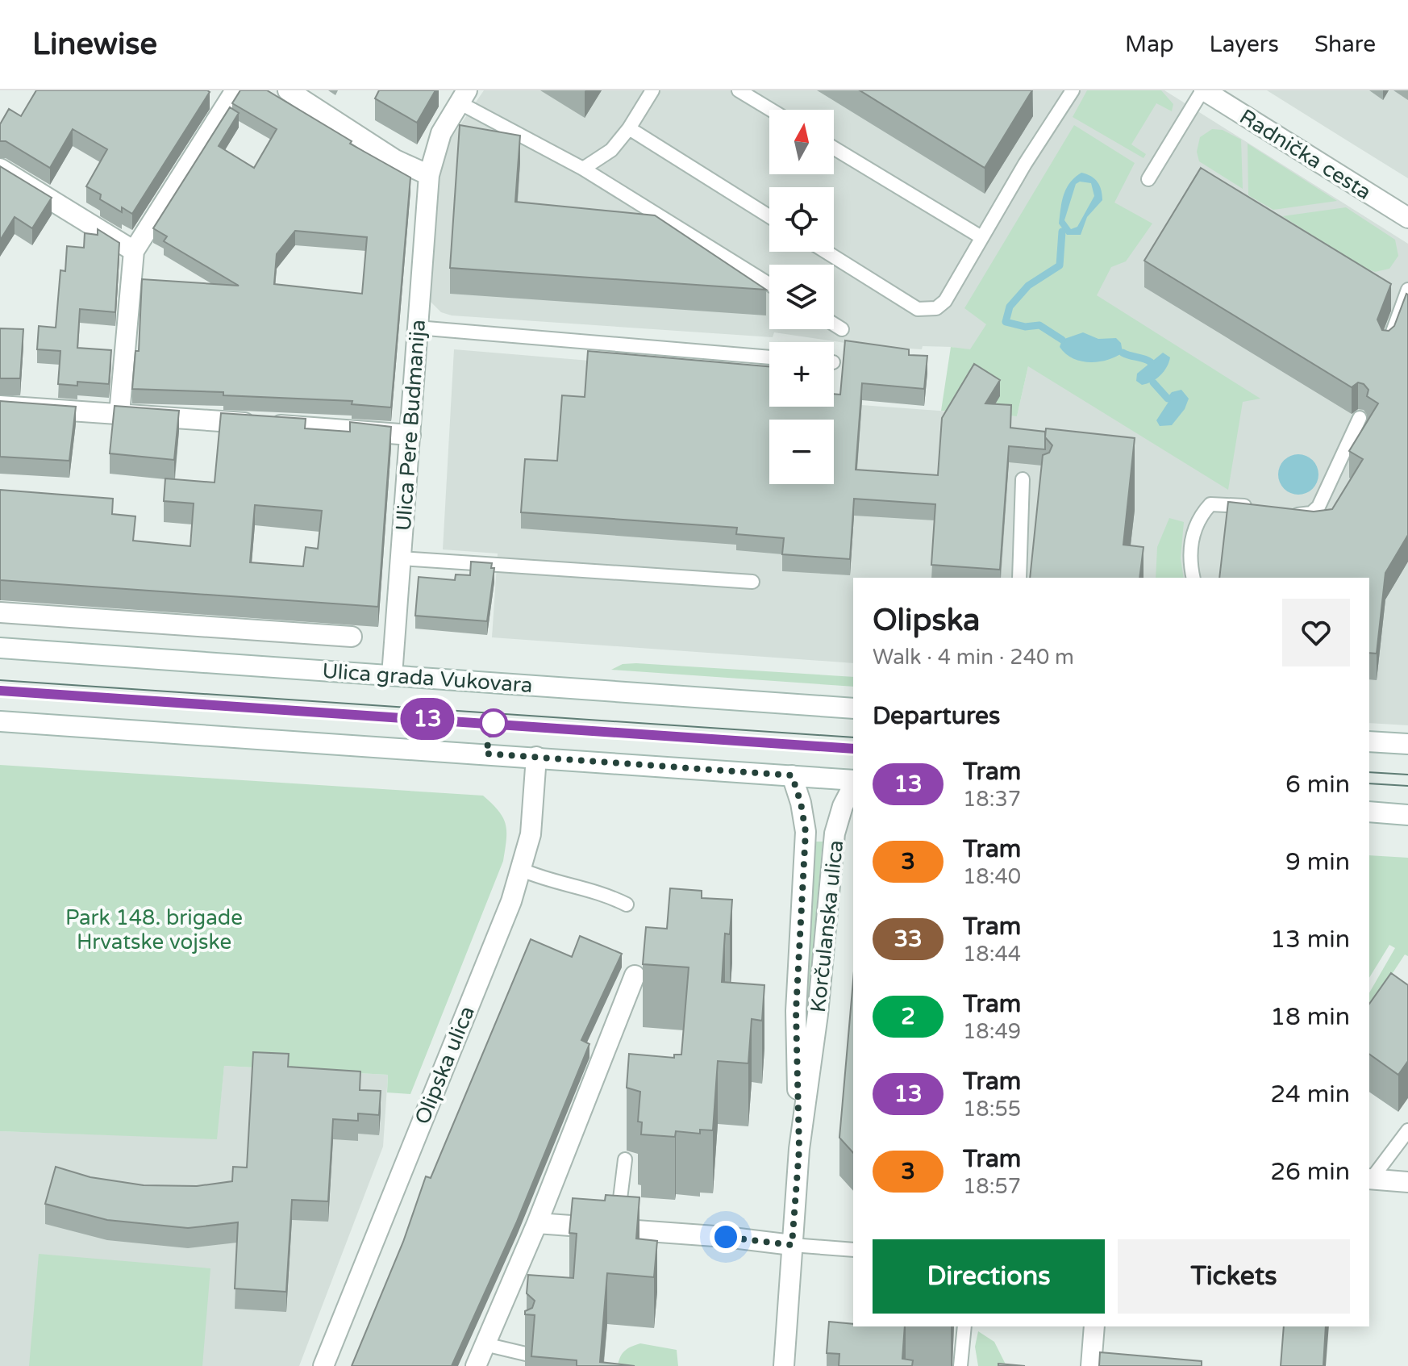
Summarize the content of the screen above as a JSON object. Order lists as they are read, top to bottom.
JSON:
{
  "streets": {
    "street": [
      "Radnička cesta",
      "Ulica Pere Budmanija",
      "Ulica grada Vukovara",
      "Korčulanska ulica",
      "Olipska ulica"
    ]
  },
  "crossings": [
    ["Ulica Pere Budmanija", "Ulica grada Vukovara"]
  ],
  "parks": ["Park 148. brigade Hrvatske vojske"],
  "lines": ["tram line 13"],
  "north": "top",
  "page": {
    "header": "Linewise",
    "nav": ["Map", "Layers", "Share"],
    "on_map": "13",
    "map_buttons": ["+", "−"],
    "heading": [
      ["Olipska", "Walk · 4 min · 240 m"],
      "Departures"
    ],
    "list": [
      {
        "mark": "13",
        "name": "Tram",
        "note": "18:37",
        "value": "6 min"
      },
      {
        "mark": "3",
        "name": "Tram",
        "note": "18:40",
        "value": "9 min"
      },
      {
        "mark": "33",
        "name": "Tram",
        "note": "18:44",
        "value": "13 min"
      },
      {
        "mark": "2",
        "name": "Tram",
        "note": "18:49",
        "value": "18 min"
      },
      {
        "mark": "13",
        "name": "Tram",
        "note": "18:55",
        "value": "24 min"
      },
      {
        "mark": "3",
        "name": "Tram",
        "note": "18:57",
        "value": "26 min"
      }
    ],
    "buttons": ["Directions", "Tickets"]
  }
}
